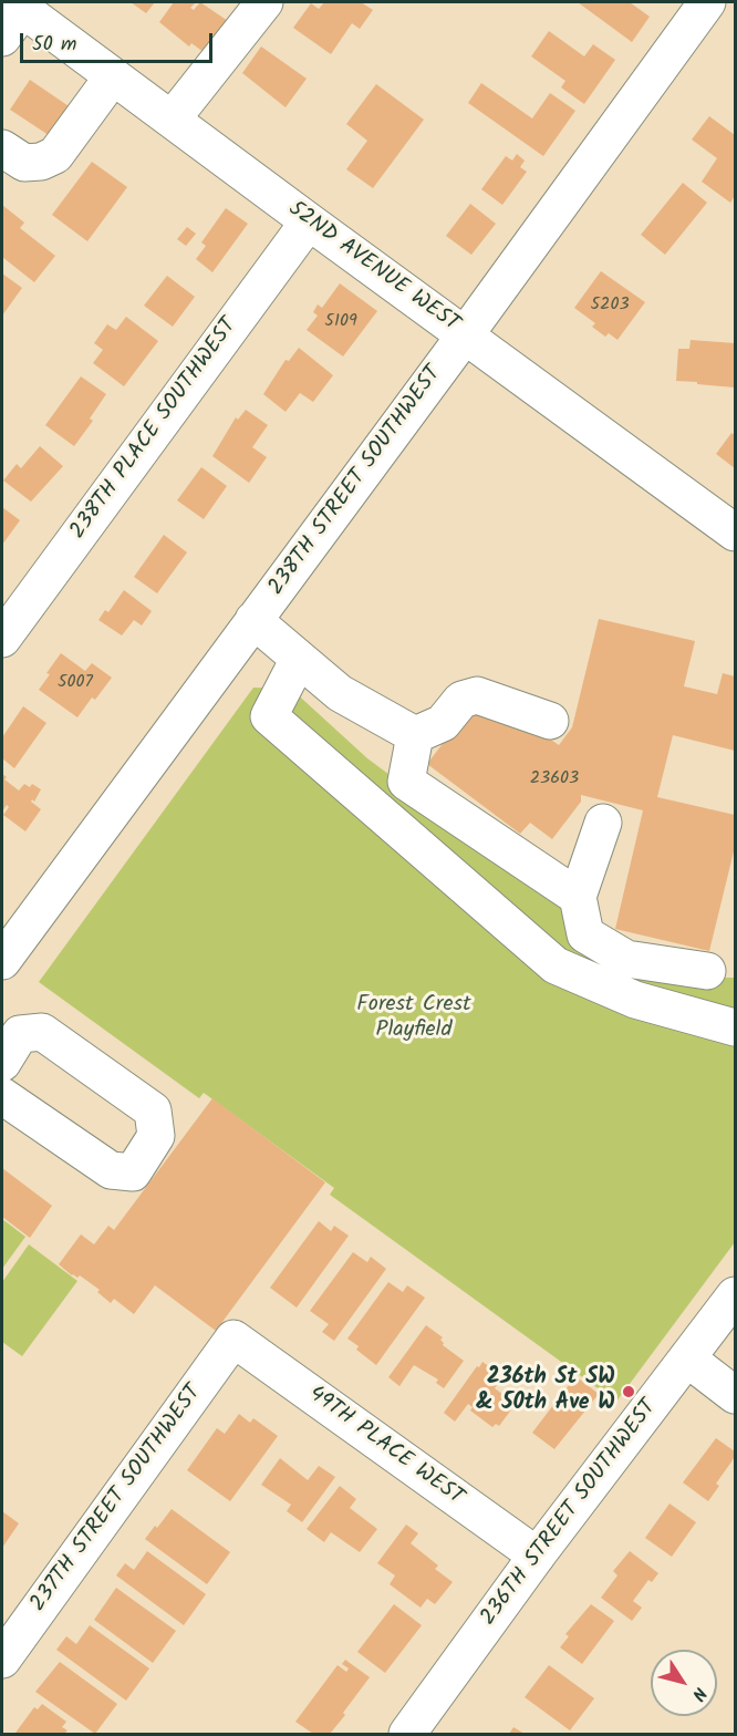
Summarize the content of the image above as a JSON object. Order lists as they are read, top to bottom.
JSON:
{
  "streets": {
    "street": [
      "52ND AVENUE WEST",
      "238TH PLACE SOUTHWEST",
      "238TH STREET SOUTHWEST",
      "49TH PLACE WEST",
      "237TH STREET SOUTHWEST",
      "236TH STREET SOUTHWEST"
    ]
  },
  "crossings": [
    ["52ND AVENUE WEST", "238TH PLACE SOUTHWEST"],
    ["52ND AVENUE WEST", "238TH STREET SOUTHWEST"],
    ["49TH PLACE WEST", "237TH STREET SOUTHWEST"],
    ["49TH PLACE WEST", "236TH STREET SOUTHWEST"]
  ],
  "parks": ["Forest Crest Playfield"],
  "places": ["236th St SW & 50th Ave W"],
  "house_numbers": [
    "5203",
    "5109",
    "5007",
    "23603"
  ],
  "scale_bar": "50 m",
  "north": "bottom right"
}
